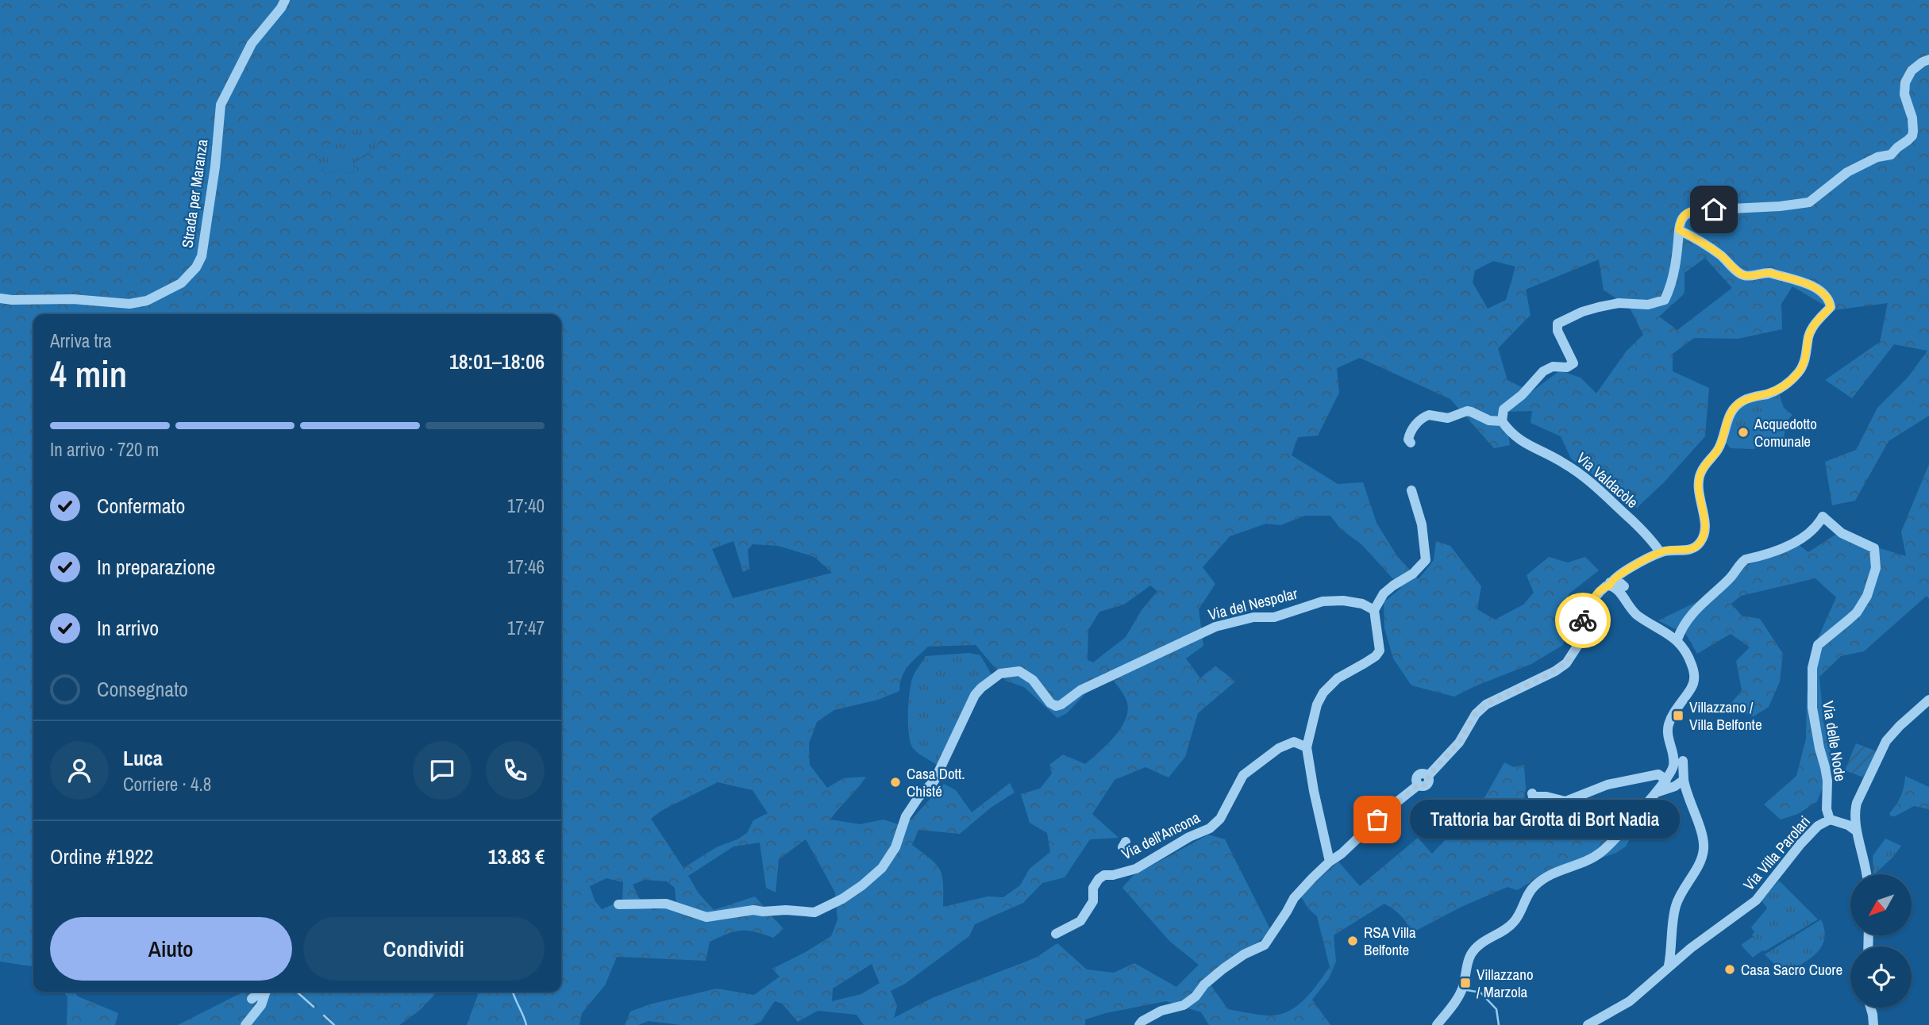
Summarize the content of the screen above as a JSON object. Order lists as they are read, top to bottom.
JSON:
{
  "streets": {
    "street": [
      "Strada per Maranza",
      "Via Valdacòle",
      "Via del Nespolar",
      "Via delle Node",
      "Via dell'Ancona",
      "Via Villa Parolari"
    ]
  },
  "crossings": [
    ["Via delle Node", "Via Villa Parolari"]
  ],
  "places": {
    "other": [
      "Acquedotto Comunale",
      "Casa Dott. Chisté",
      "Trattoria bar Grotta di Bort Nadia",
      "RSA Villa Belfonte",
      "Casa Sacro Cuore"
    ],
    "transit": ["Villazzano / Villa Belfonte", "Villazzano / Marzola"]
  },
  "north": "bottom left",
  "page": {
    "heading": ["4 min", "Arriva tra", "18:01–18:06"],
    "panel": [
      "Luca",
      "Corriere · 4.8",
      "Ordine #1922",
      "13.83 €"
    ],
    "bar": "In arrivo · 720 m",
    "list": [
      ["Confermato", "17:40"],
      ["In preparazione", "17:46"],
      ["In arrivo", "17:47"],
      "Consegnato"
    ],
    "bubble": "Trattoria bar Grotta di Bort Nadia",
    "buttons": ["Aiuto", "Condividi"]
  }
}
